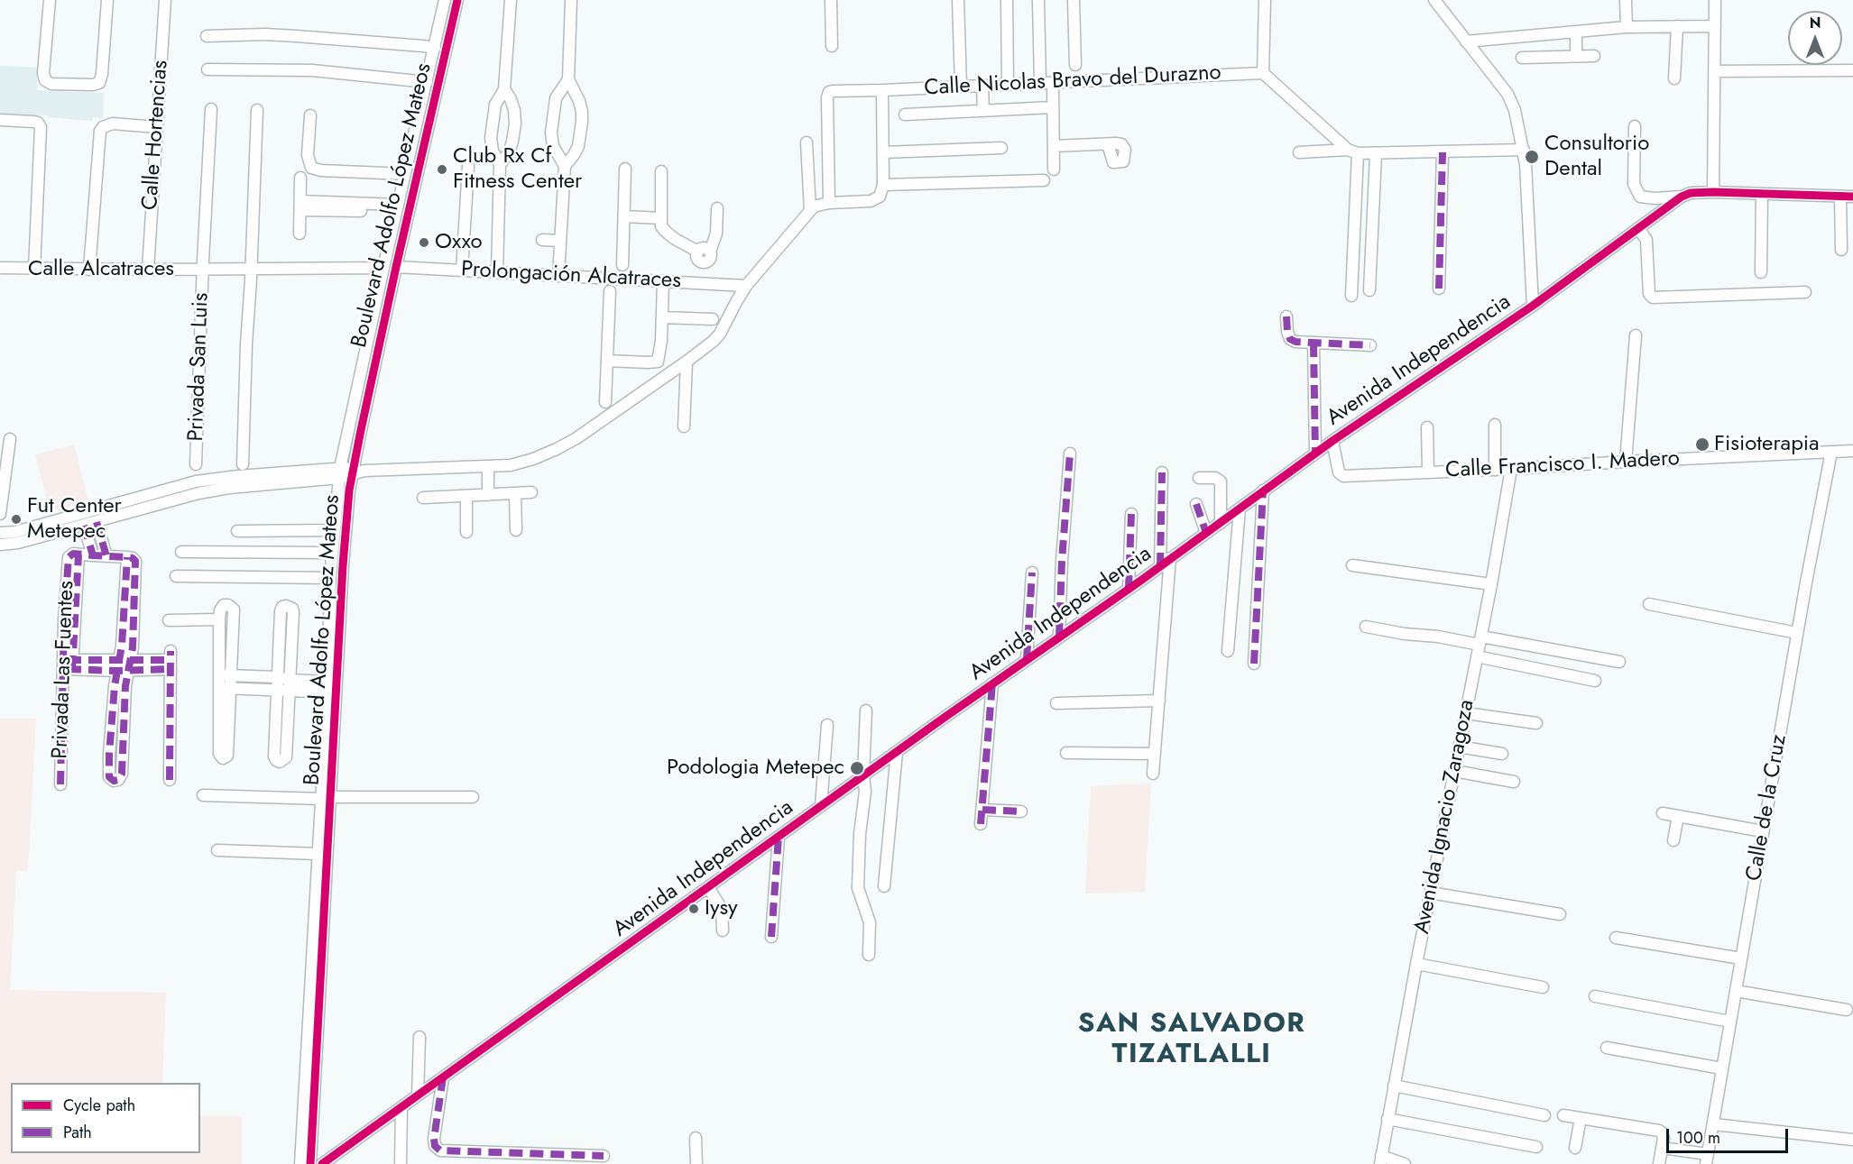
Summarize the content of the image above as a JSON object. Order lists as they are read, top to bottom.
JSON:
{
  "streets": {
    "street": [
      "Calle Nicolas Bravo del Durazno",
      "Calle Hortencias",
      "Boulevard Adolfo López Mateos",
      "Calle Alcatraces",
      "Prolongación Alcatraces",
      "Avenida Independencia",
      "Privada San Luis",
      "Calle Francisco I. Madero",
      "Privada Las Fuentes",
      "Calle de la Cruz",
      "Avenida Ignacio Zaragoza"
    ]
  },
  "crossings": [
    ["Calle Hortencias", "Calle Alcatraces"],
    ["Boulevard Adolfo López Mateos", "Calle Alcatraces"],
    ["Boulevard Adolfo López Mateos", "Prolongación Alcatraces"],
    ["Calle Alcatraces", "Privada San Luis"],
    ["Avenida Independencia", "Calle Francisco I. Madero"],
    ["Calle Francisco I. Madero", "Calle de la Cruz"],
    ["Calle Francisco I. Madero", "Avenida Ignacio Zaragoza"]
  ],
  "districts": ["SAN SALVADOR TIZATLALLI"],
  "places": [
    "Consultorio Dental",
    "Club Rx Cf Fitness Center",
    "Oxxo",
    "Fisioterapia",
    "Fut Center Metepec",
    "Podologia Metepec",
    "Iysy"
  ],
  "legend": ["Cycle path", "Path"],
  "scale_bar": "100 m",
  "north": "top"
}
